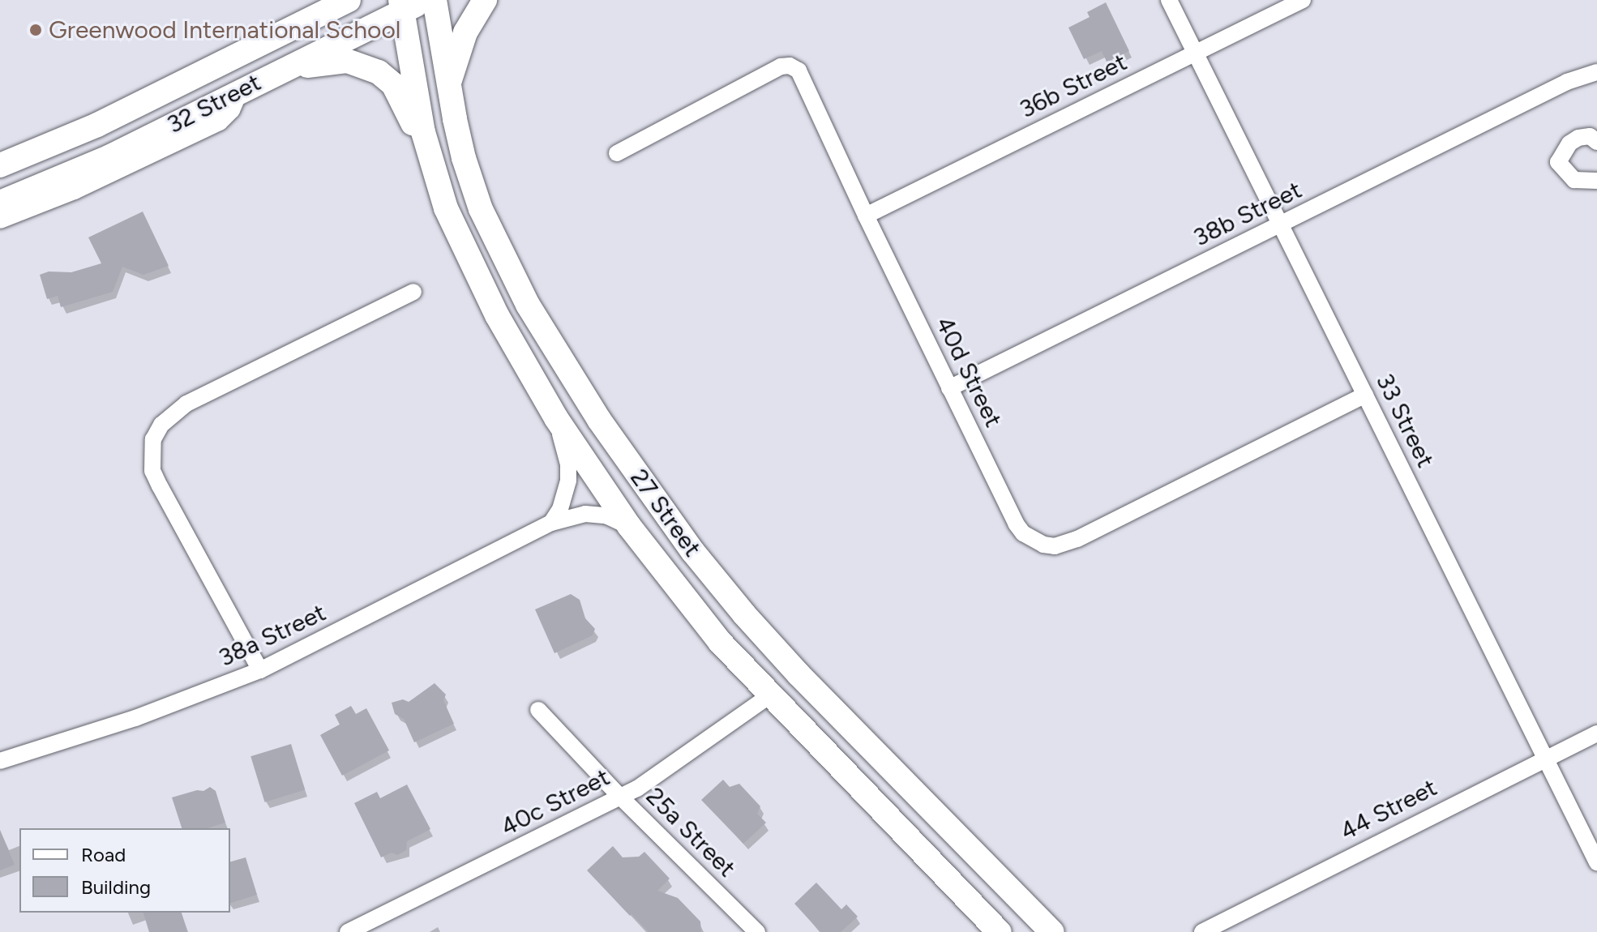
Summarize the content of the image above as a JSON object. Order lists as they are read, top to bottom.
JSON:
{
  "streets": {
    "street": [
      "36b Street",
      "32 Street",
      "38b Street",
      "40d Street",
      "33 Street",
      "27 Street",
      "38a Street",
      "40c Street",
      "44 Street",
      "25a Street"
    ]
  },
  "crossings": [
    ["36b Street", "40d Street"],
    ["36b Street", "33 Street"],
    ["32 Street", "27 Street"],
    ["38b Street", "40d Street"],
    ["38b Street", "33 Street"],
    ["40d Street", "33 Street"],
    ["33 Street", "44 Street"],
    ["27 Street", "38a Street"],
    ["27 Street", "40c Street"],
    ["40c Street", "25a Street"]
  ],
  "places": ["Greenwood International School"],
  "legend": ["Road", "Building"]
}
